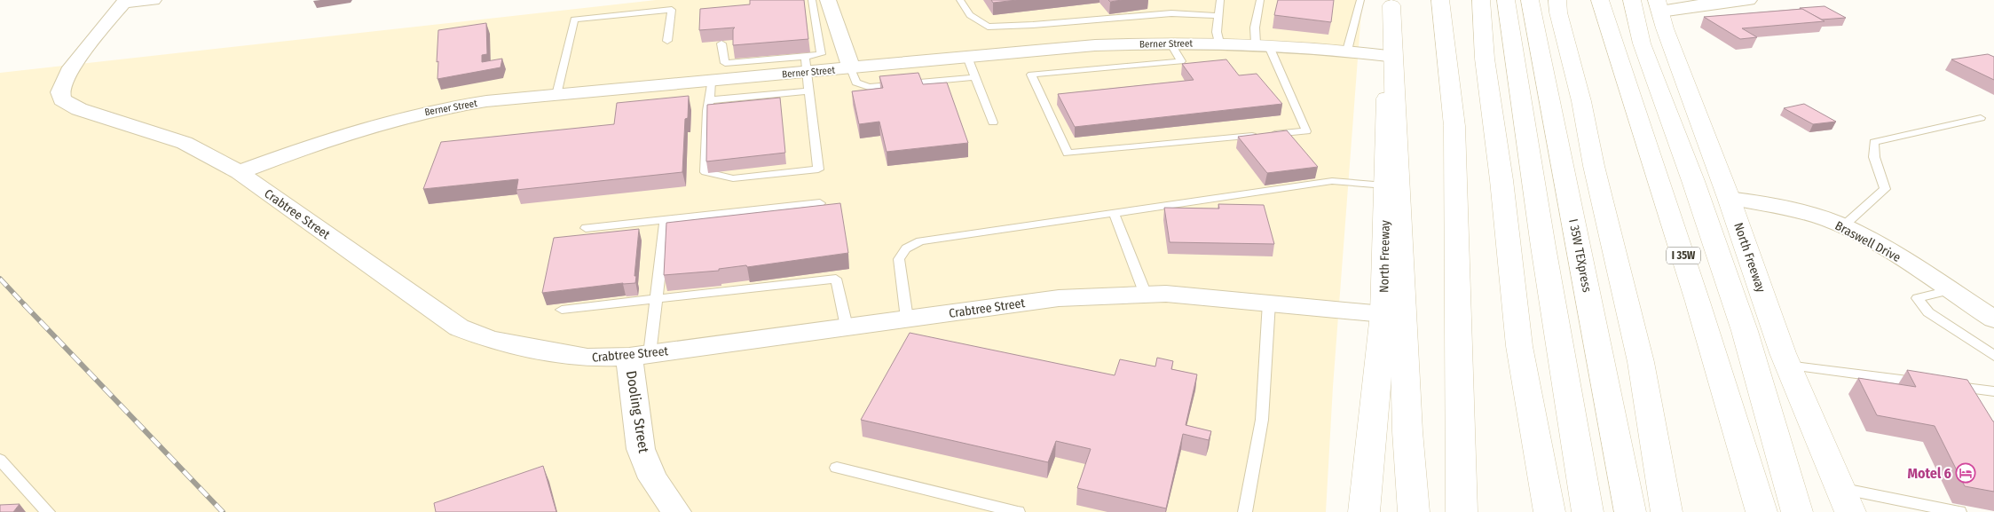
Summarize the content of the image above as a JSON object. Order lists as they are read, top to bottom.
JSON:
{
  "streets": {
    "main road": ["I 35W TEXpress", "I 35W", "North Freeway"],
    "street": [
      "Berner Street",
      "Crabtree Street",
      "Braswell Drive",
      "Dooling Street"
    ]
  },
  "crossings": [
    ["Berner Street", "Crabtree Street"],
    ["Berner Street", "North Freeway"],
    ["Crabtree Street", "North Freeway"],
    ["Crabtree Street", "Dooling Street"],
    ["Braswell Drive", "North Freeway"]
  ],
  "places": {
    "hotel": ["Motel 6"]
  }
}
